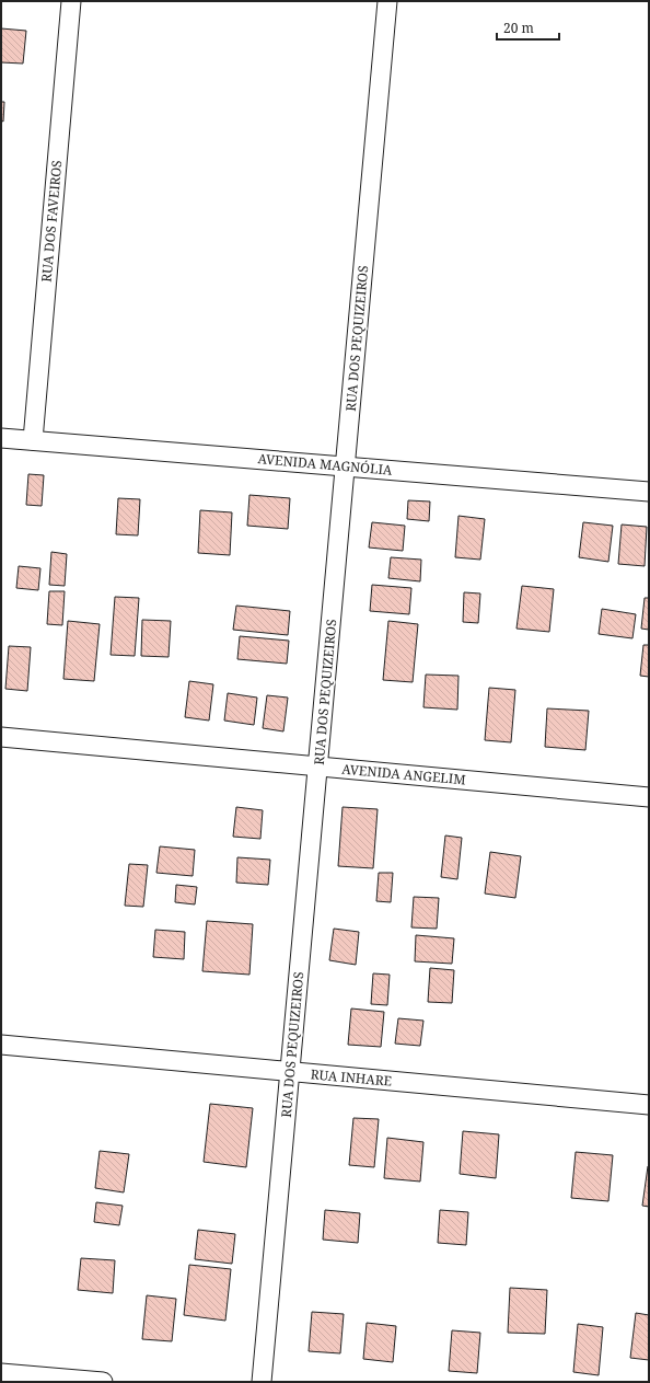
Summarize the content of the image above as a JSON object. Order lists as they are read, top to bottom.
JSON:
{
  "streets": {
    "street": [
      "RUA DOS FAVEIROS",
      "RUA DOS PEQUIZEIROS",
      "AVENIDA MAGNÓLIA",
      "AVENIDA ANGELIM",
      "RUA INHARE"
    ]
  },
  "crossings": [
    ["RUA DOS FAVEIROS", "AVENIDA MAGNÓLIA"],
    ["RUA DOS PEQUIZEIROS", "AVENIDA MAGNÓLIA"],
    ["RUA DOS PEQUIZEIROS", "AVENIDA ANGELIM"],
    ["RUA DOS PEQUIZEIROS", "RUA INHARE"]
  ],
  "scale_bar": "20 m"
}
